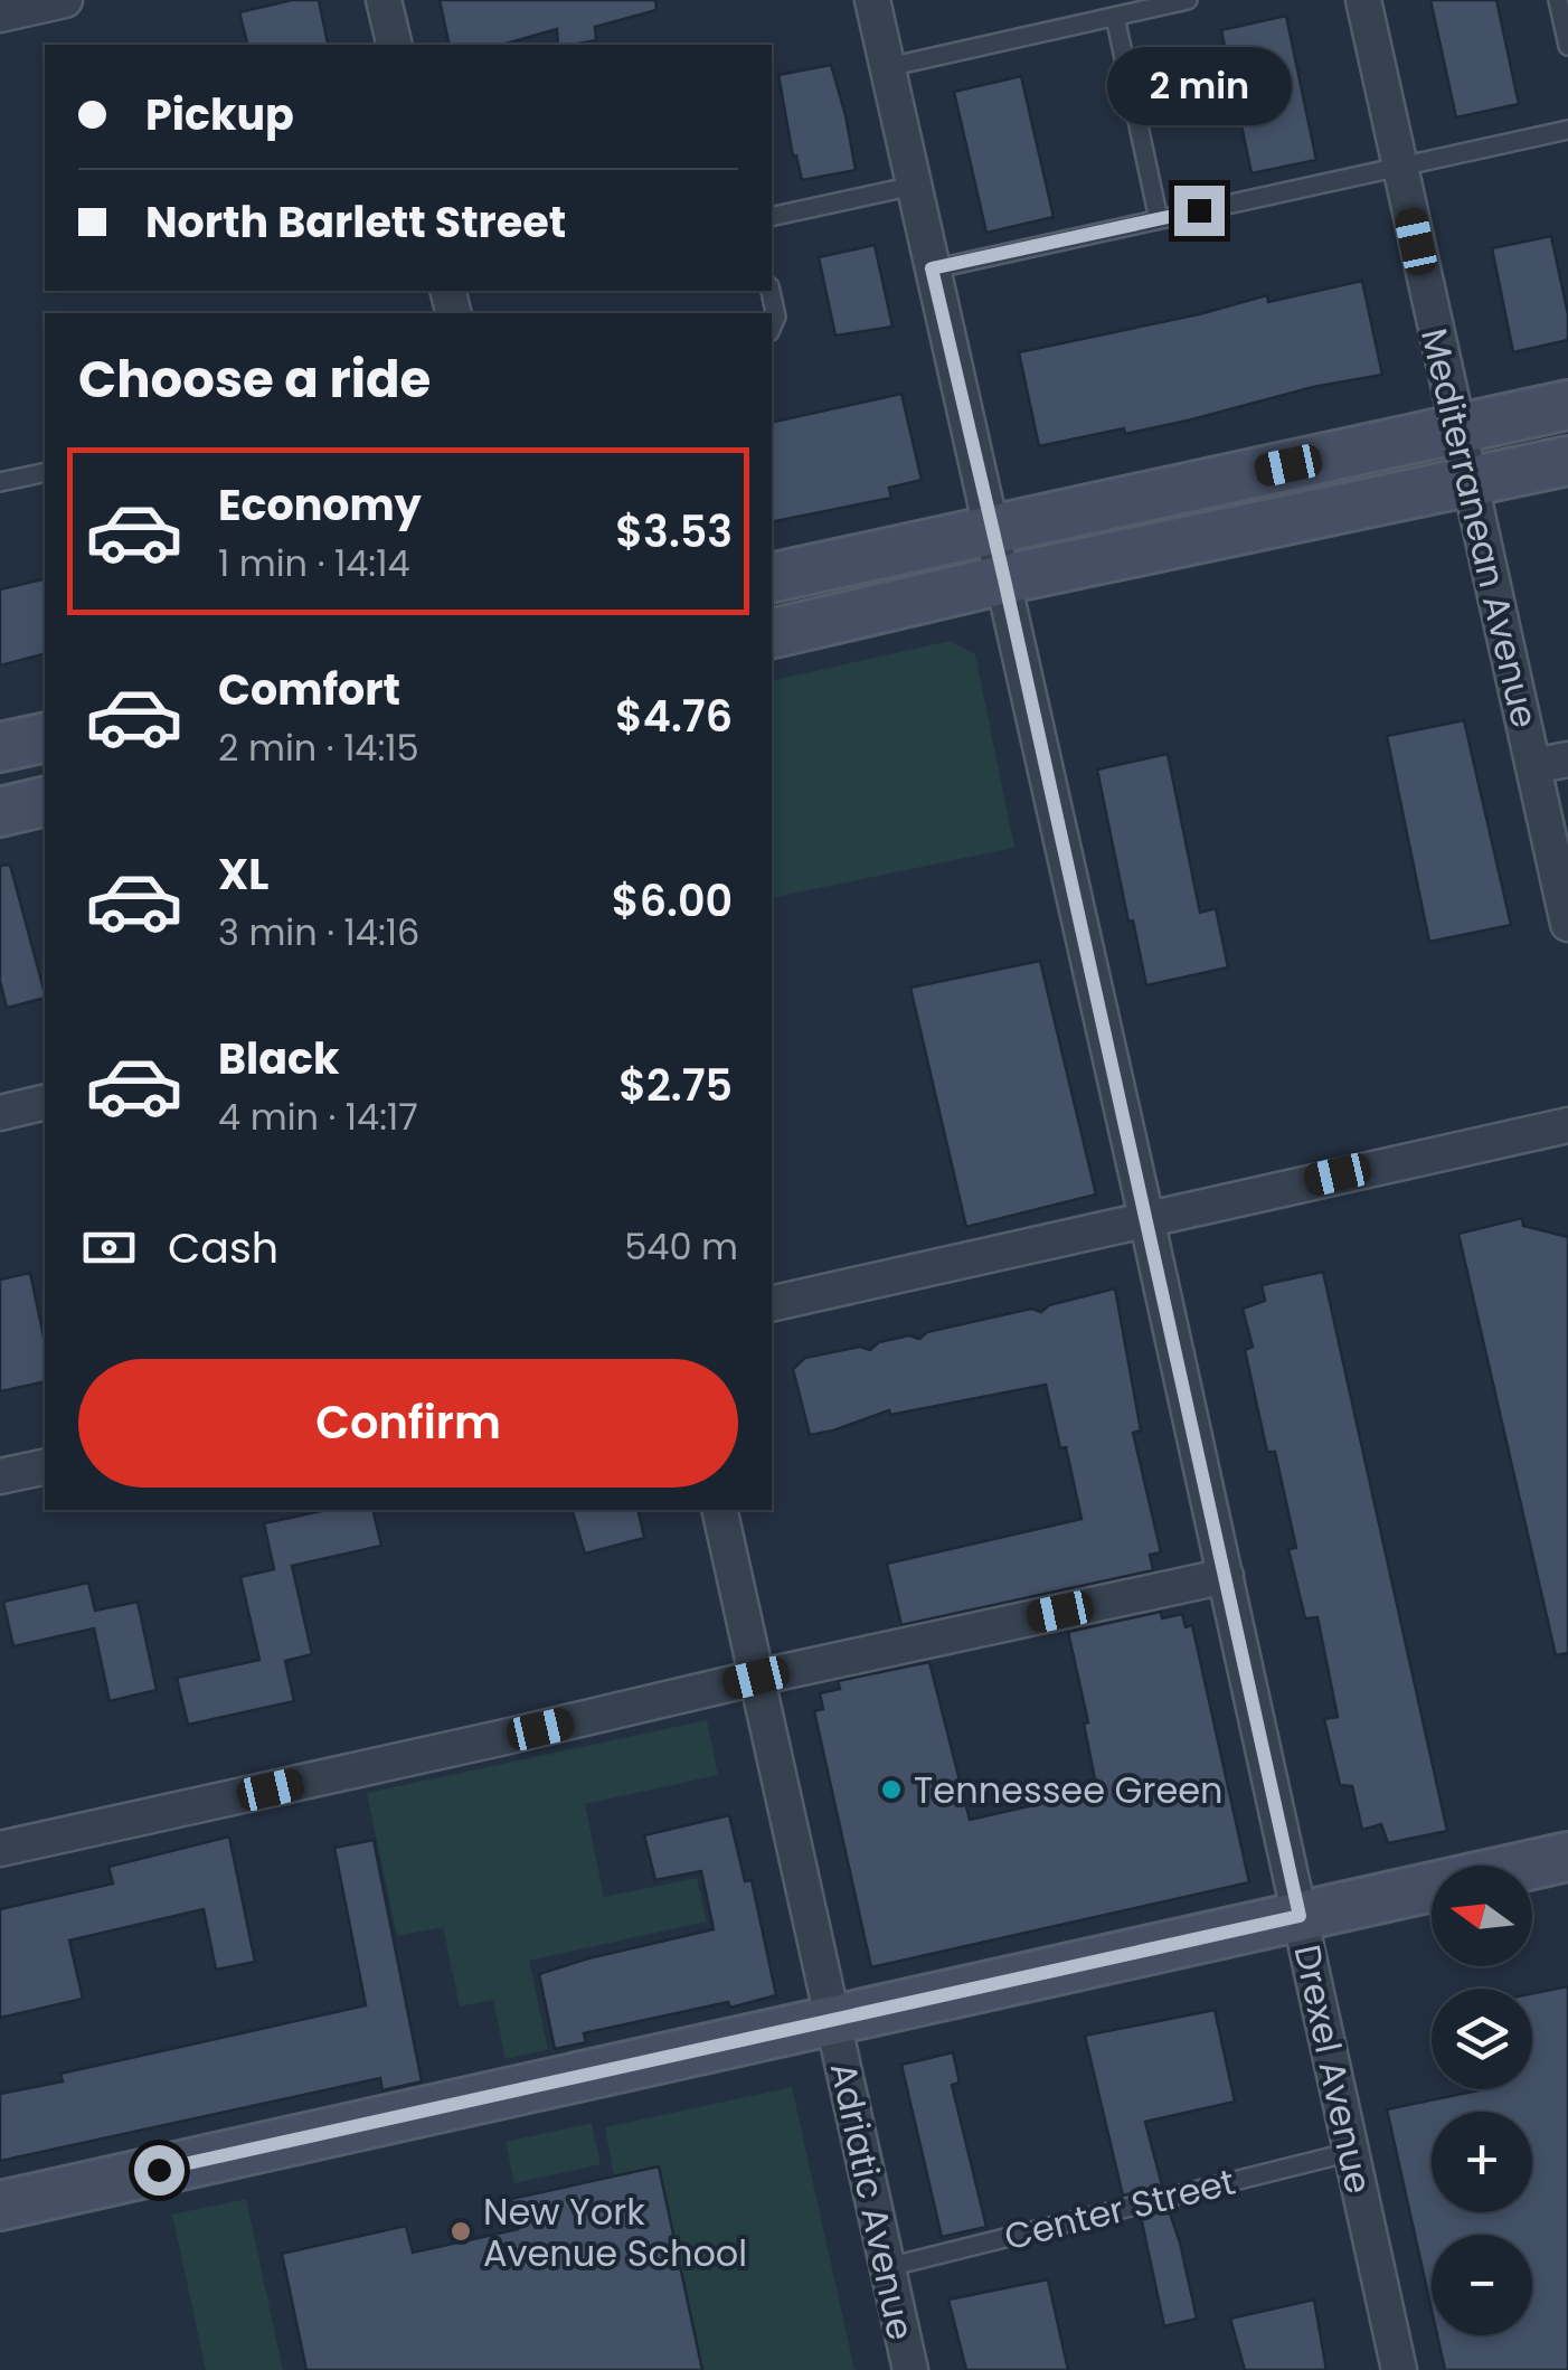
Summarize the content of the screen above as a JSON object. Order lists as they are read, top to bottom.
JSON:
{
  "streets": {
    "street": ["Mediterranean Avenue", "Drexel Avenue", "Adriatic Avenue"],
    "lane": ["Center Street"]
  },
  "crossings": [
    ["Drexel Avenue", "Center Street"],
    ["Adriatic Avenue", "Center Street"]
  ],
  "places": ["Tennessee Green", "New York Avenue School"],
  "north": "left",
  "page": {
    "banner": ["Pickup", "North Barlett Street"],
    "bubble": "2 min",
    "heading": "Choose a ride",
    "list": [
      {
        "name": "Economy",
        "note": "1 min · 14:14",
        "value": "$3.53"
      },
      {
        "name": "Comfort",
        "note": "2 min · 14:15",
        "value": "$4.76"
      },
      {
        "name": "XL",
        "note": "3 min · 14:16",
        "value": "$6.00"
      },
      {
        "name": "Black",
        "note": "4 min · 14:17",
        "value": "$2.75"
      }
    ],
    "pay": ["Cash", "540 m"],
    "buttons": "Confirm",
    "map_buttons": ["+", "−"]
  }
}
